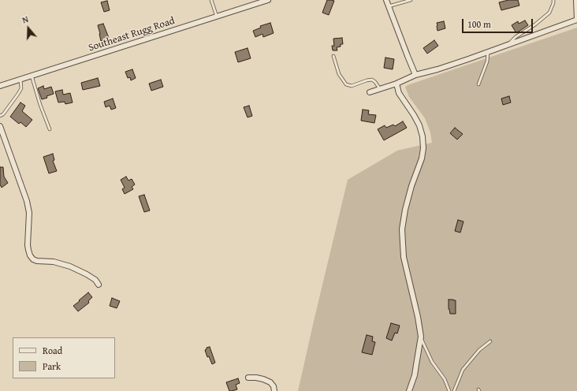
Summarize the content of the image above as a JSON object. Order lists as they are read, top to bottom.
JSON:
{
  "streets": {
    "street": ["Southeast Rugg Road"]
  },
  "legend": ["Road", "Park"],
  "scale_bar": "100 m",
  "north": "top"
}
